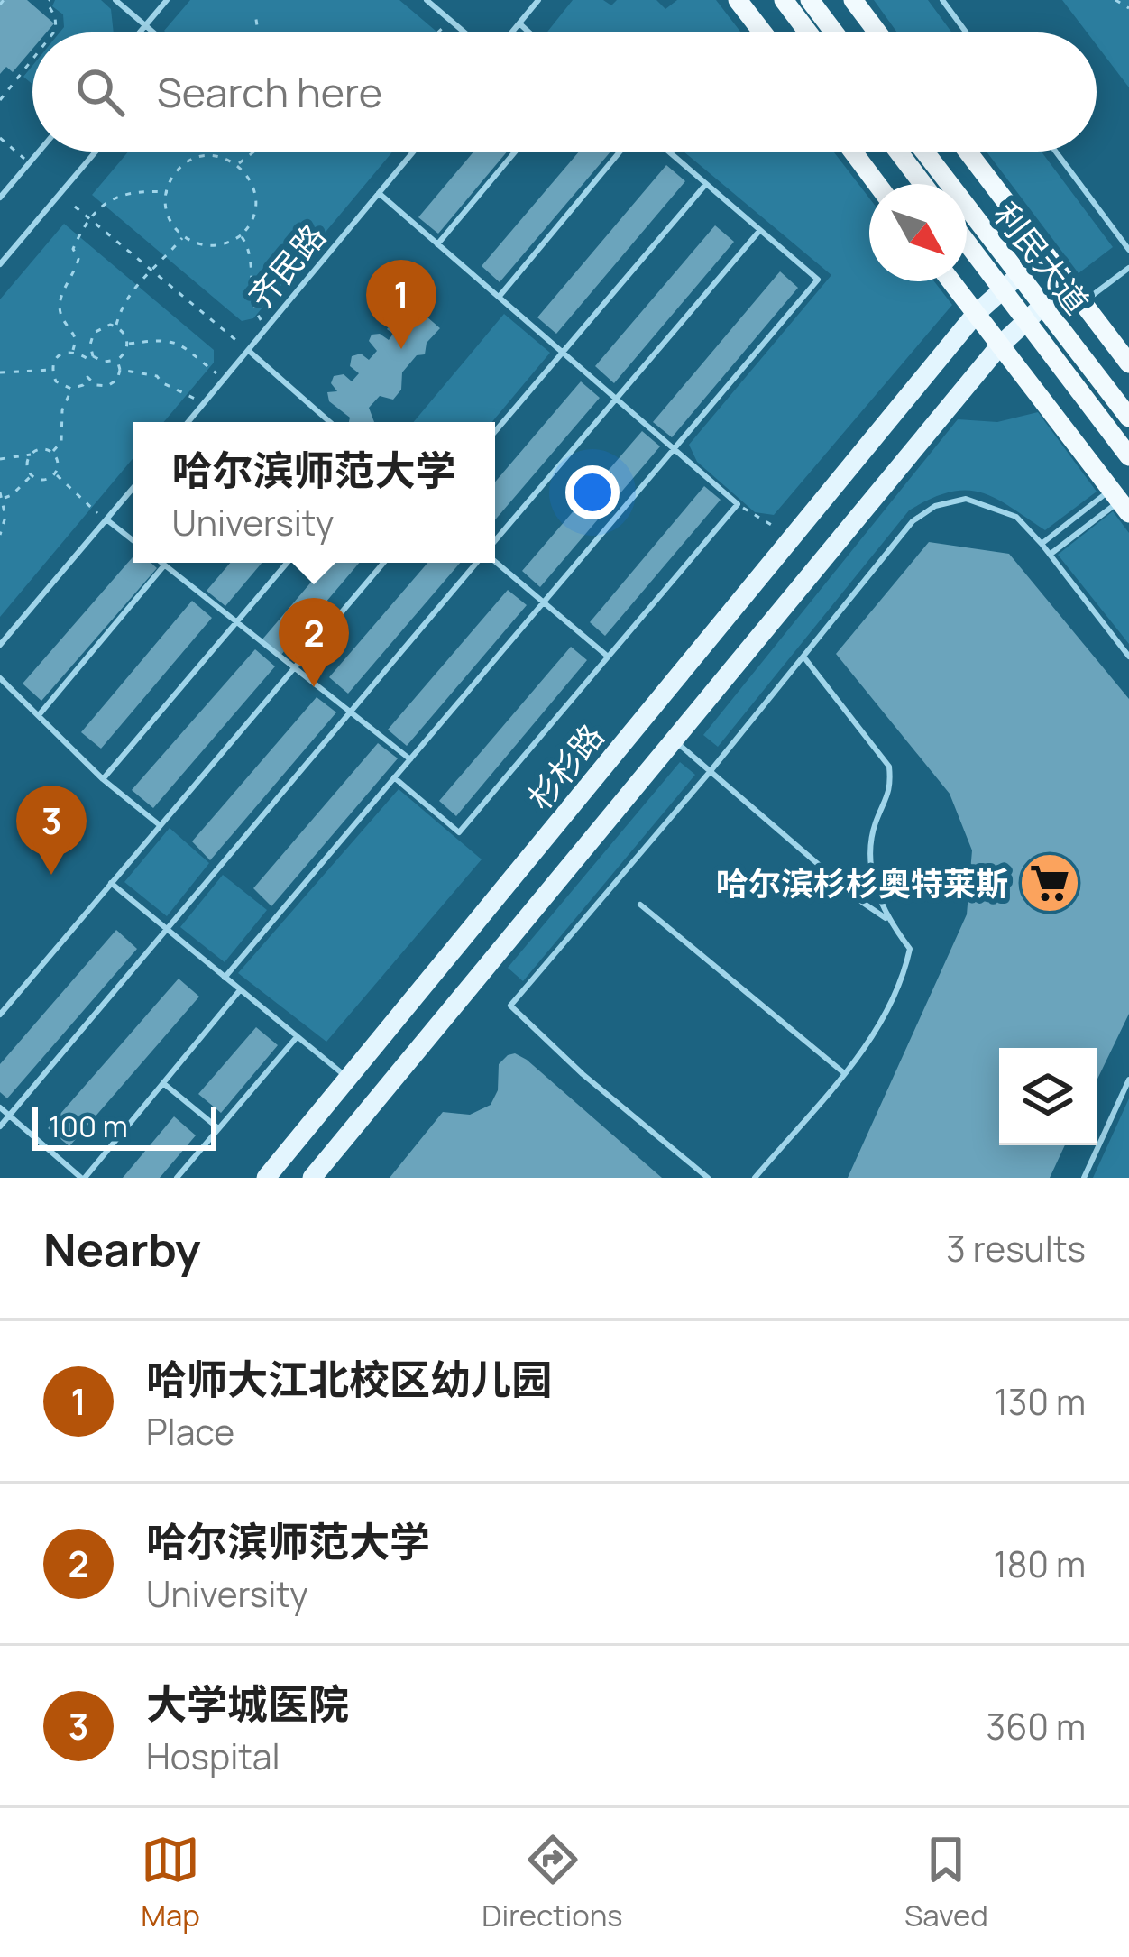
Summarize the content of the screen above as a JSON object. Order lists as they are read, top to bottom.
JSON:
{
  "streets": {
    "highway": ["利民大道"],
    "main road": ["杉杉路"],
    "lane": ["齐民路"]
  },
  "crossings": [
    ["利民大道", "杉杉路"]
  ],
  "places": {
    "supermarket": ["哈尔滨杉杉奥特莱斯"]
  },
  "scale_bar": "100 m",
  "north": "bottom right",
  "page": {
    "search": "Search here",
    "pins": ["1", "2", "3"],
    "popup": ["哈尔滨师范大学", "University"],
    "scale": "100 m",
    "heading": ["Nearby", "3 results"],
    "list": [
      {
        "mark": "1",
        "name": "哈师大江北校区幼儿园",
        "note": "Place",
        "value": "130 m"
      },
      {
        "mark": "2",
        "name": "哈尔滨师范大学",
        "note": "University",
        "value": "180 m"
      },
      {
        "mark": "3",
        "name": "大学城医院",
        "note": "Hospital",
        "value": "360 m"
      }
    ],
    "nav": ["Map", "Directions", "Saved"]
  }
}
